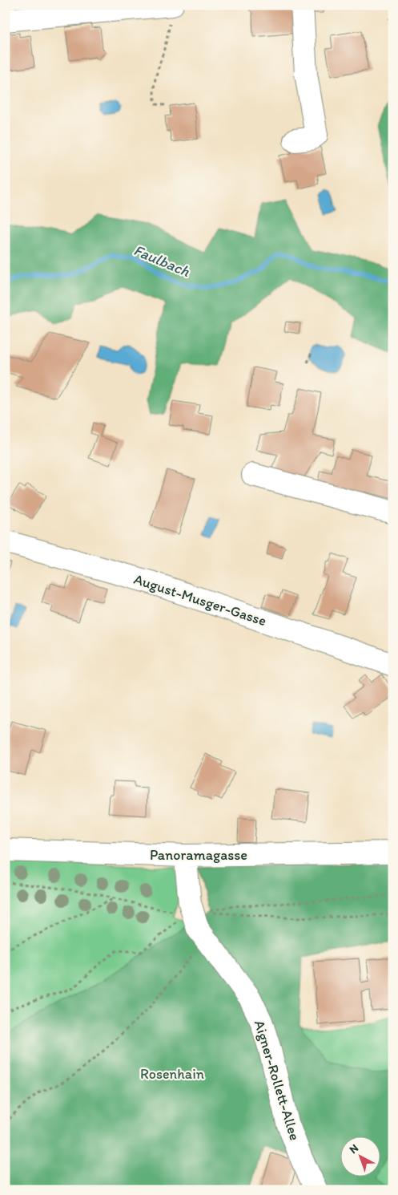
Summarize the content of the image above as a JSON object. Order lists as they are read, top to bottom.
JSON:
{
  "streets": {
    "street": ["August-Musger-Gasse", "Panoramagasse", "Aigner-Rollett-Allee"]
  },
  "water": ["Faulbach"],
  "parks": ["Rosenhain"],
  "north": "top left"
}
